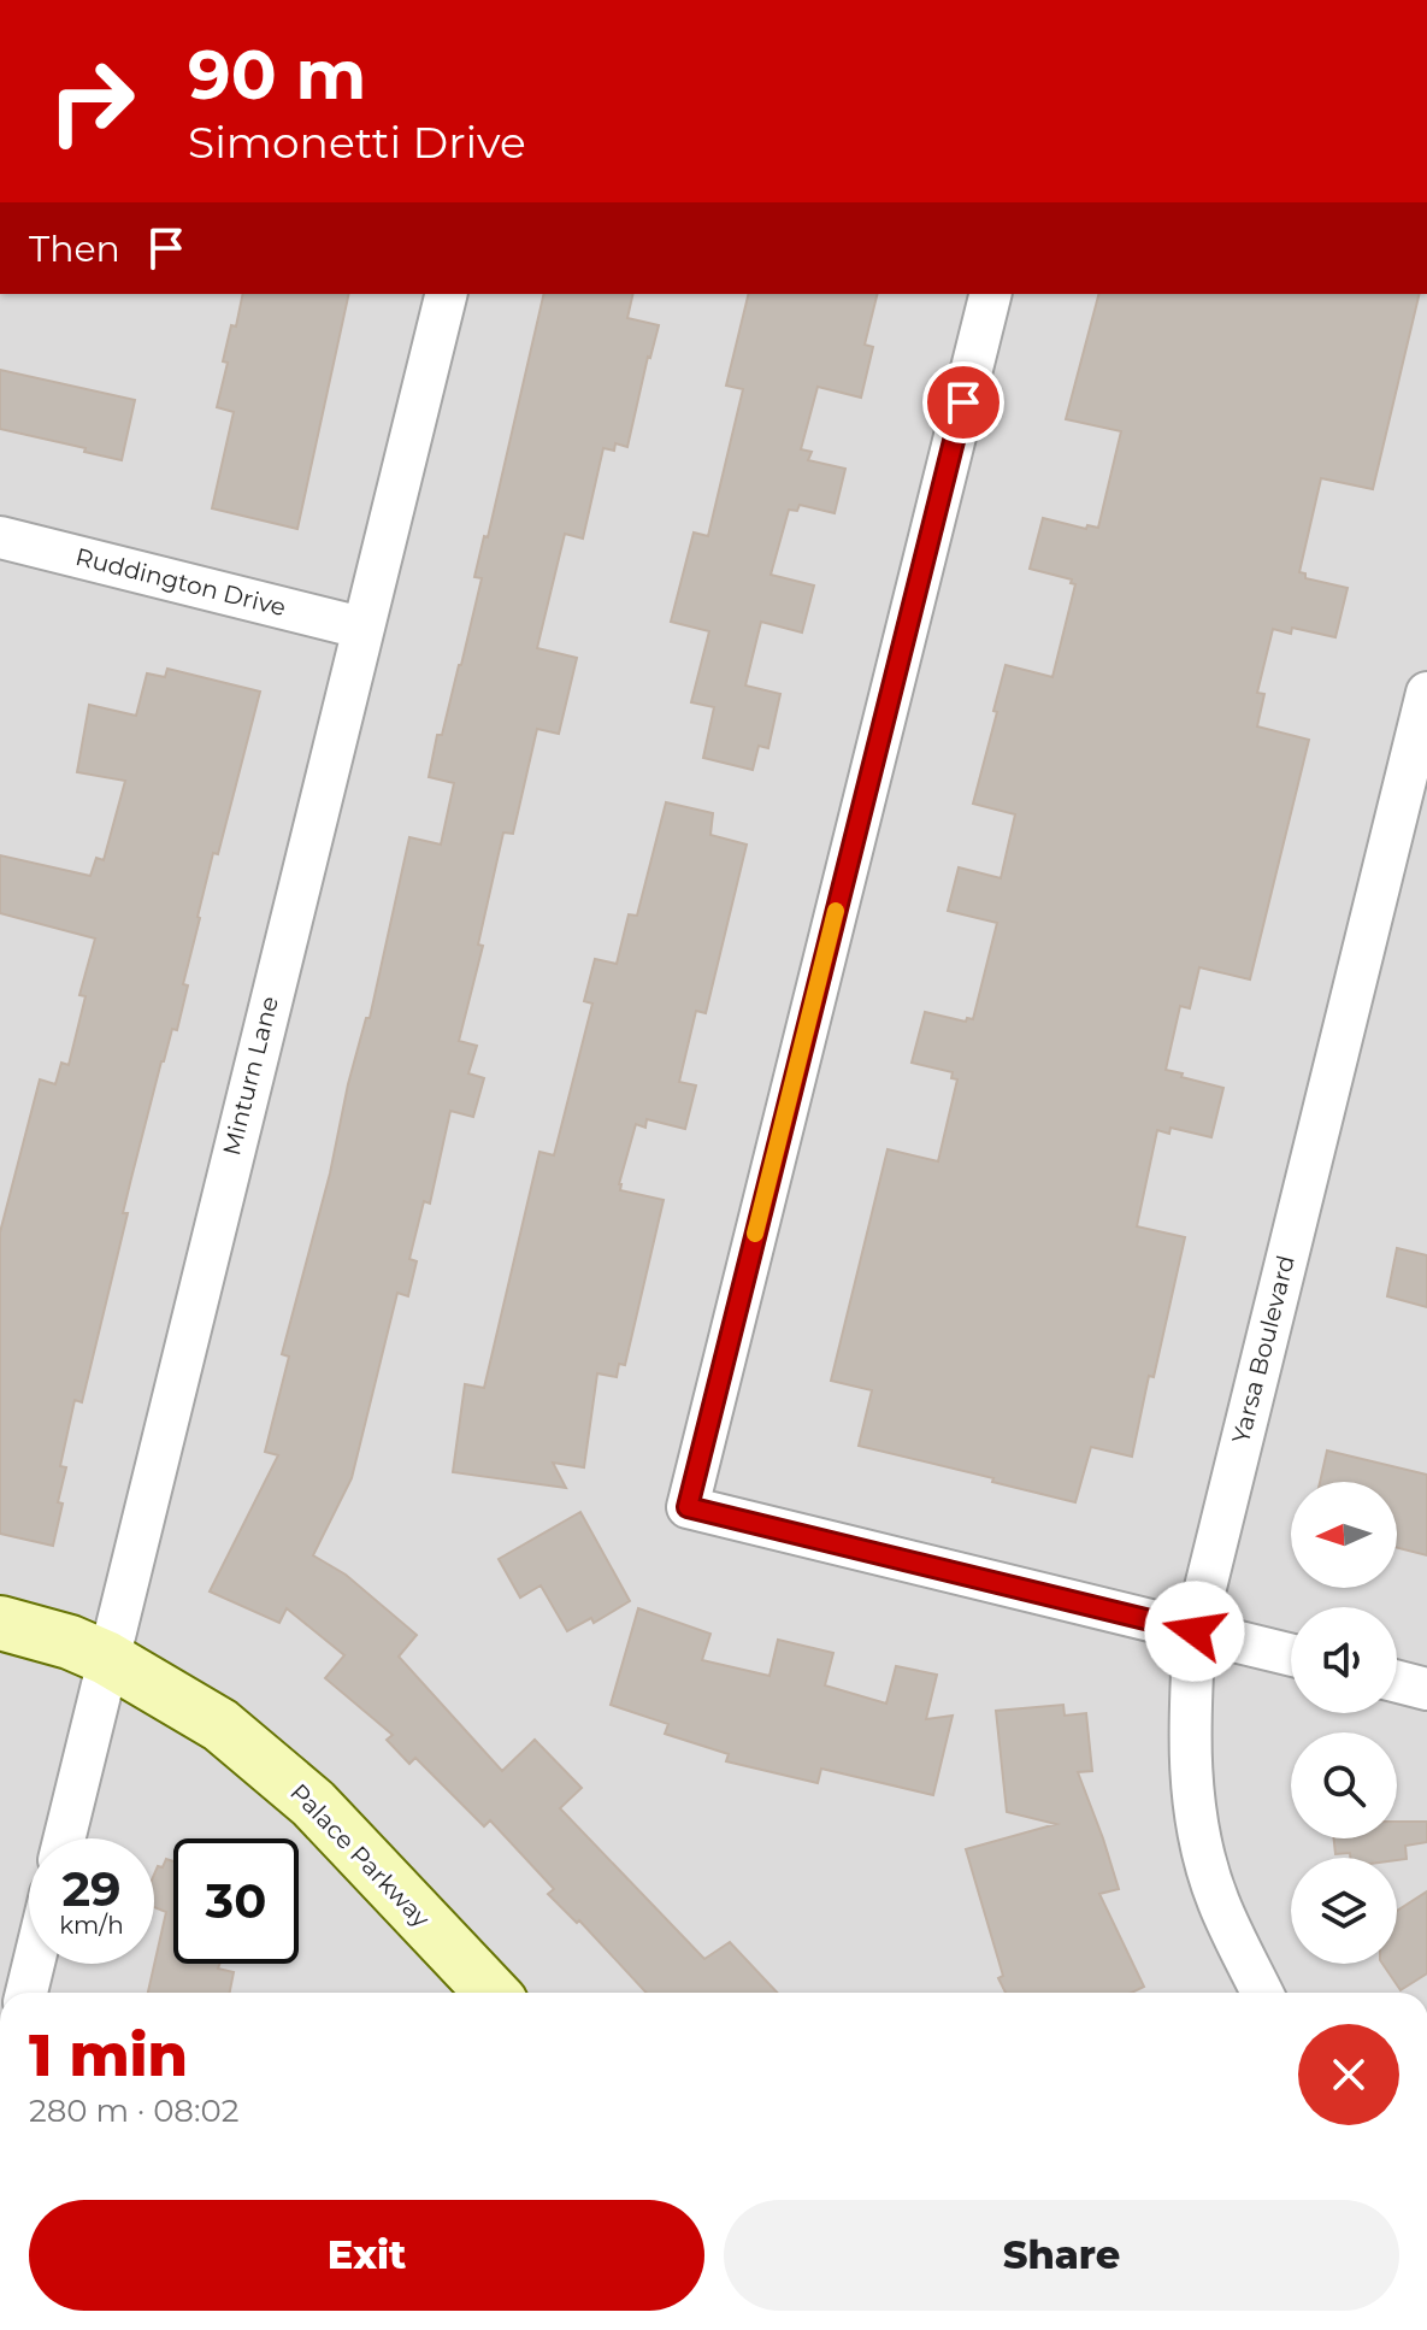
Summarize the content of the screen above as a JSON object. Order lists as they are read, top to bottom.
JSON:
{
  "streets": {
    "street": [
      "Ruddington Drive",
      "Minturn Lane",
      "Yarsa Boulevard",
      "Palace Parkway"
    ]
  },
  "crossings": [
    ["Ruddington Drive", "Minturn Lane"],
    ["Minturn Lane", "Palace Parkway"]
  ],
  "north": "left",
  "page": {
    "turn": ["90 m", "Simonetti Drive"],
    "then": "Then",
    "speed": "29 km/h",
    "limit": "30",
    "heading": ["1 min", "280 m · 08:02"],
    "buttons": ["Exit", "Share"]
  }
}
